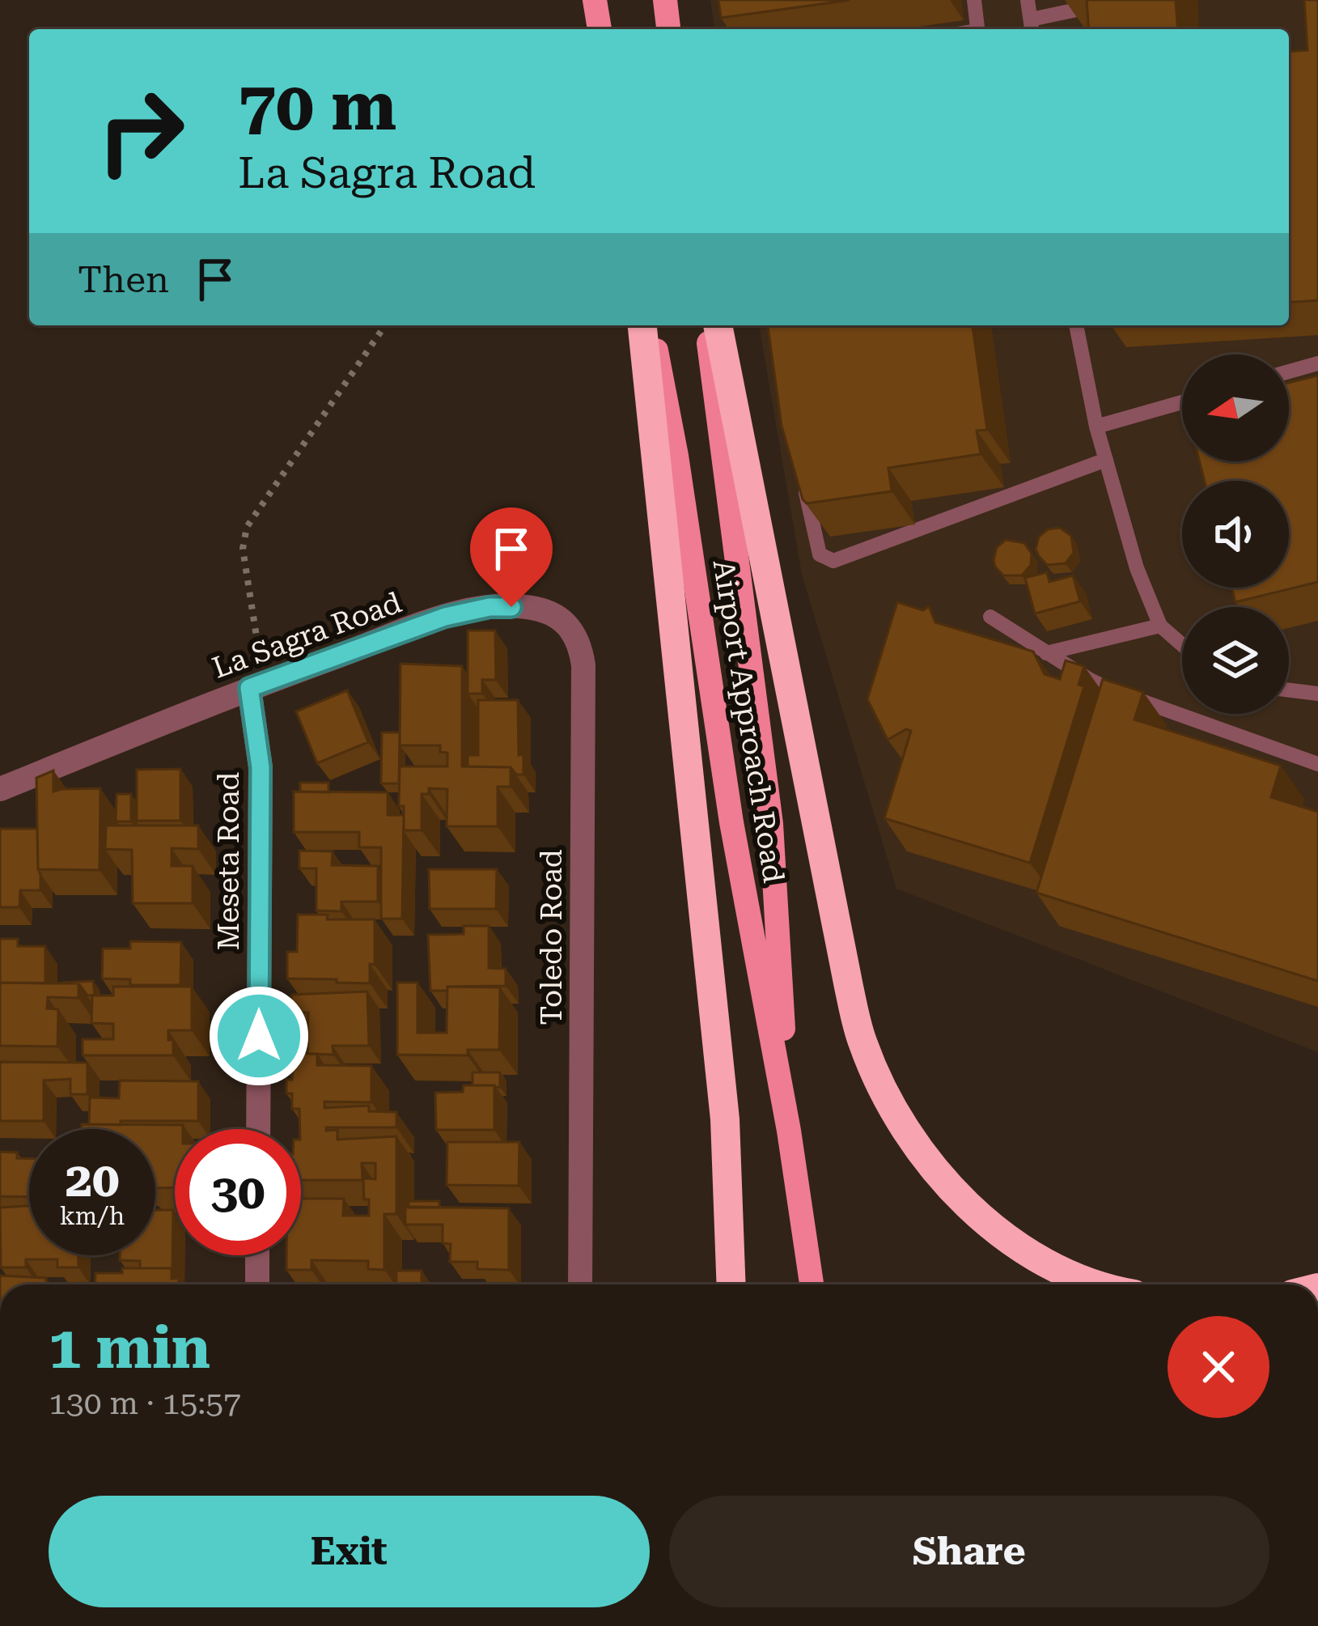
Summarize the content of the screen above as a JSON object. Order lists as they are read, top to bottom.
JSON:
{
  "streets": {
    "main road": ["Airport Approach Road"],
    "street": ["La Sagra Road", "Meseta Road", "Toledo Road"]
  },
  "crossings": [
    ["La Sagra Road", "Meseta Road"],
    ["La Sagra Road", "Toledo Road"]
  ],
  "north": "left",
  "page": {
    "turn": ["70 m", "La Sagra Road"],
    "then": "Then",
    "speed": "20 km/h",
    "limit": "30",
    "heading": ["1 min", "130 m · 15:57"],
    "buttons": ["Exit", "Share"]
  }
}
